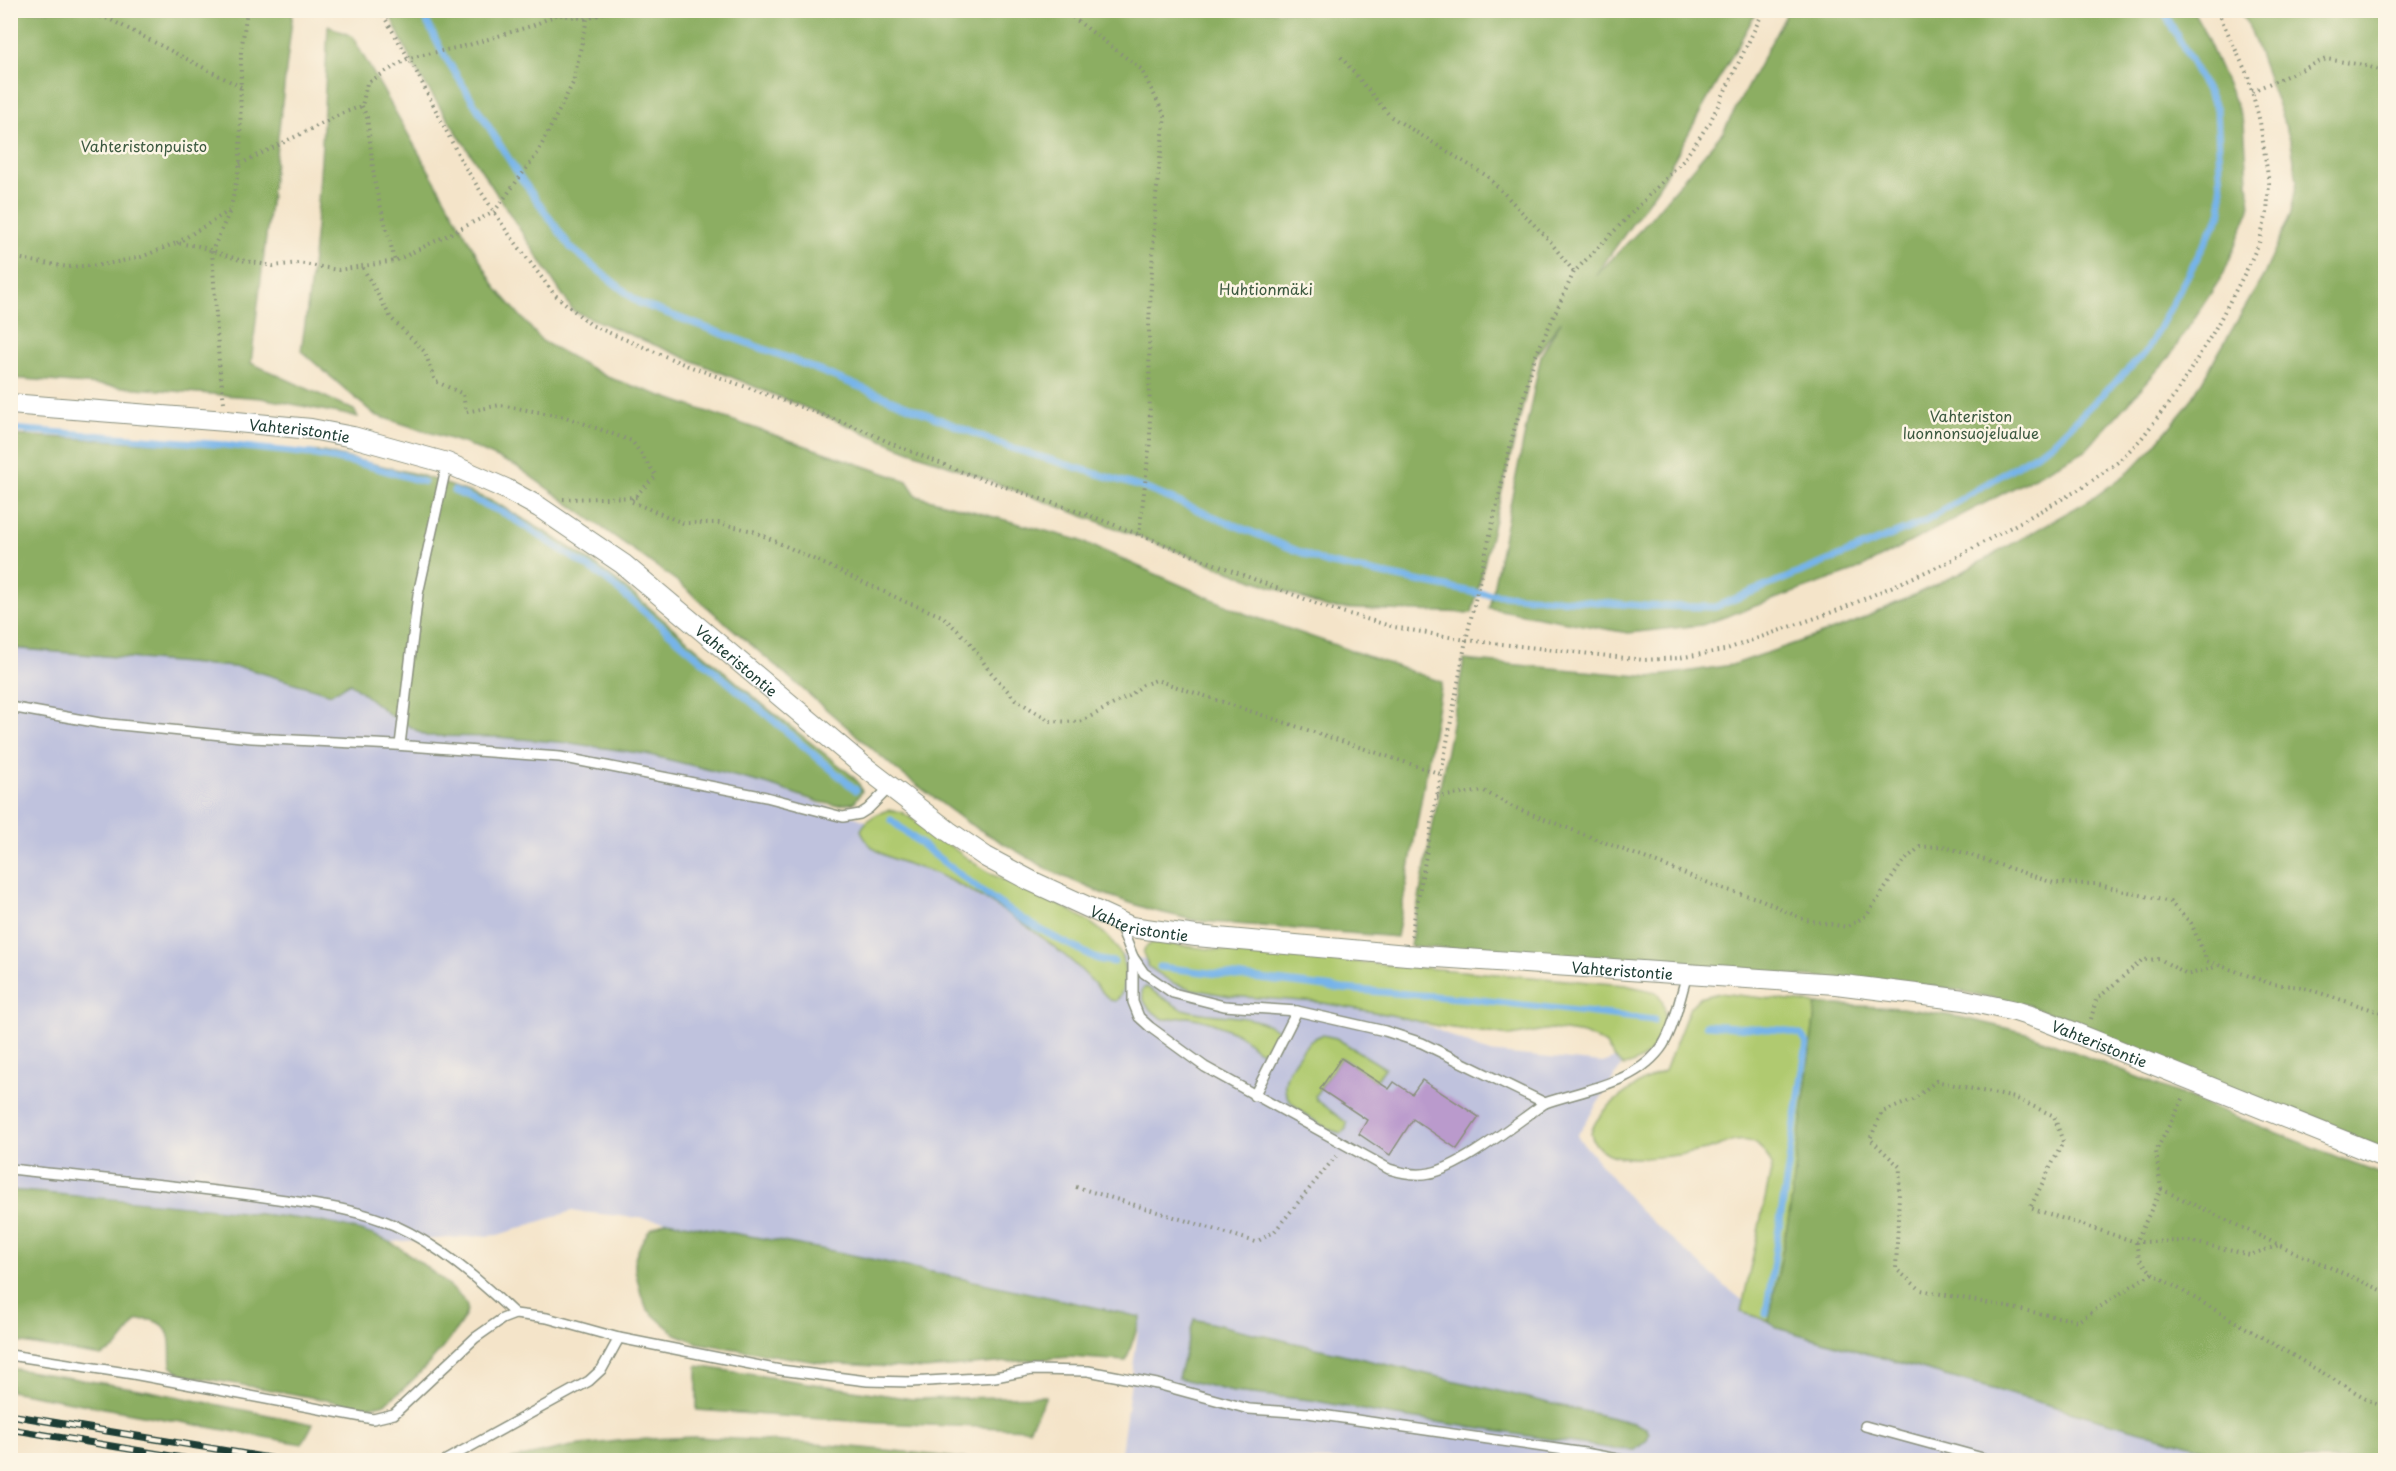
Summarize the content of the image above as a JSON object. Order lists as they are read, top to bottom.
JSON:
{
  "streets": {
    "street": ["Vahteristontie"]
  },
  "parks": ["Vahteristonpuisto", "Huhtionmäki", "Vahteriston luonnonsuojelualue"]
}
